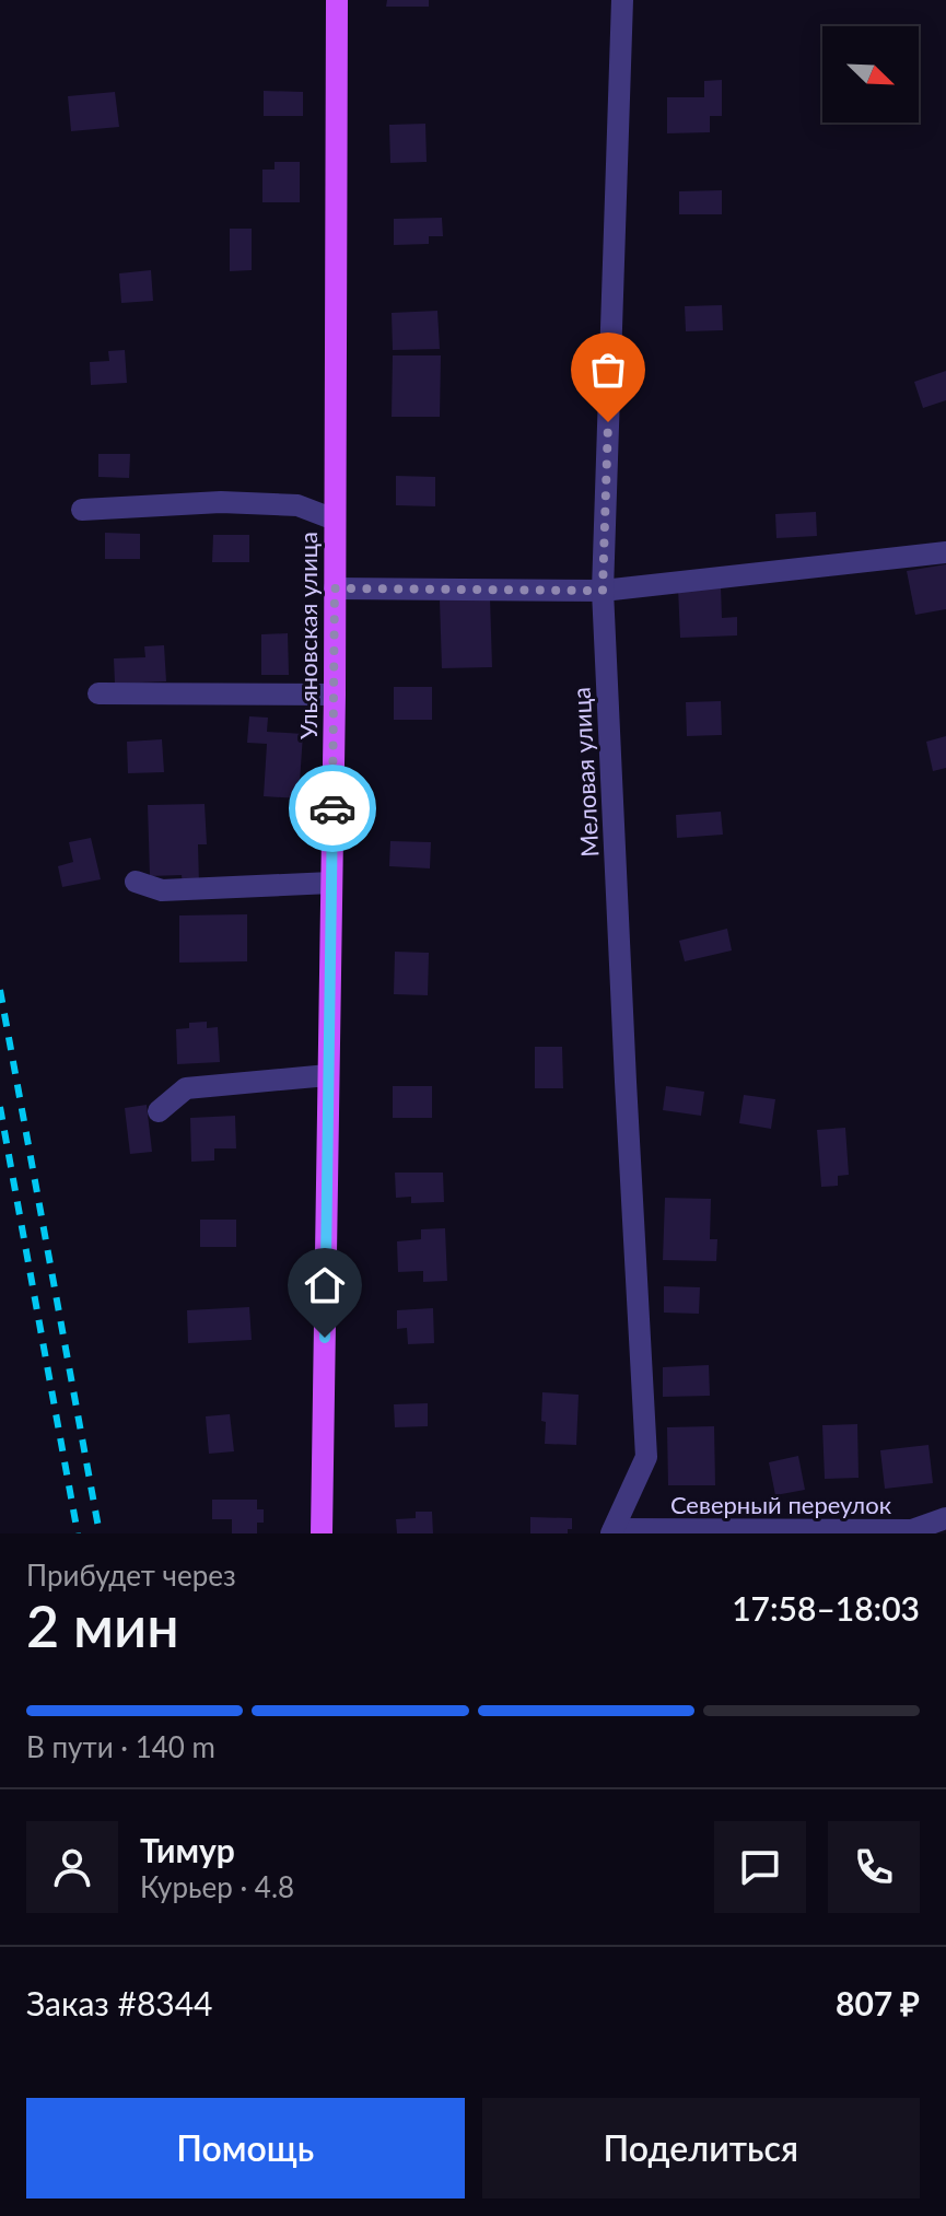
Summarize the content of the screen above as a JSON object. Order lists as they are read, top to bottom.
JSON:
{
  "streets": {
    "main road": ["Ульяновская улица"],
    "street": ["Меловая улица", "Северный переулок"]
  },
  "crossings": [
    ["Меловая улица", "Северный переулок"]
  ],
  "north": "bottom right",
  "page": {
    "heading": ["2 мин", "Прибудет через", "17:58–18:03"],
    "panel": [
      "Тимур",
      "Курьер · 4.8",
      "Заказ #8344",
      "807 ₽"
    ],
    "bar": "В пути · 140 m",
    "buttons": ["Помощь", "Поделиться"]
  }
}
